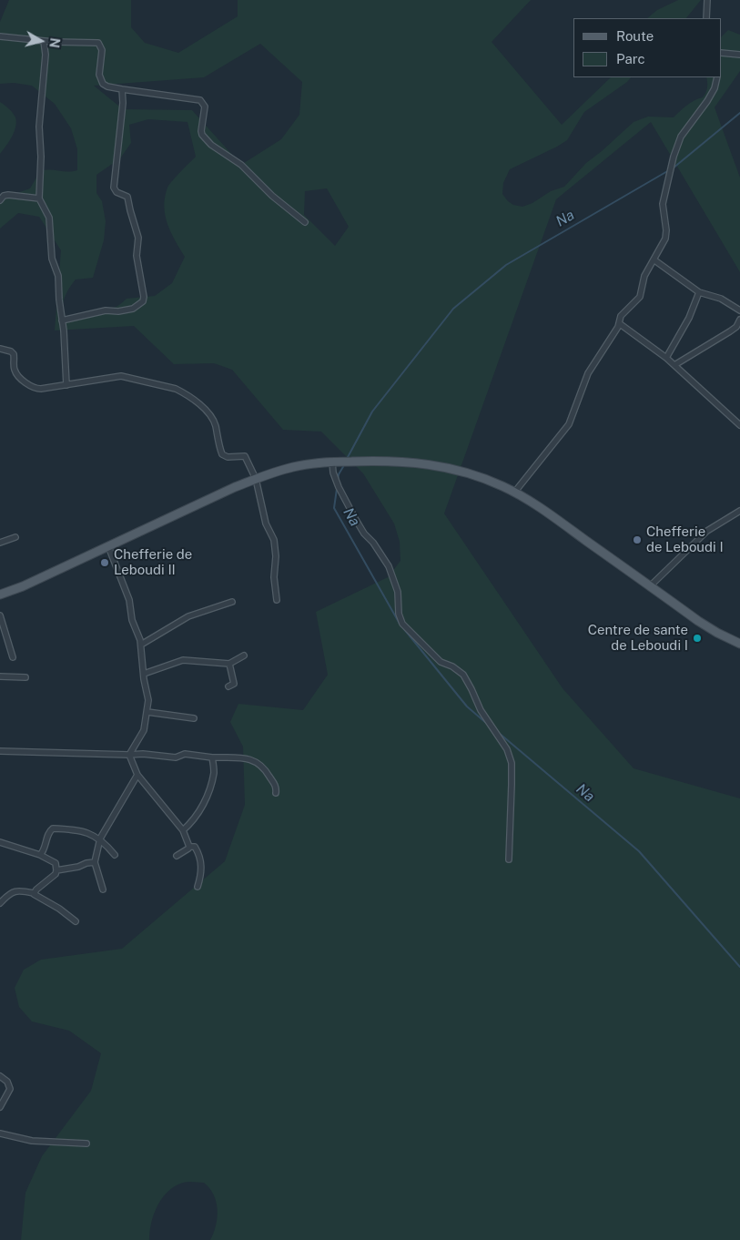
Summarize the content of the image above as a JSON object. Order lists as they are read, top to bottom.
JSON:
{
  "water": ["Na"],
  "places": ["Chefferie de Leboudi I", "Chefferie de Leboudi II", "Centre de sante de Leboudi I"],
  "legend": ["Route", "Parc"],
  "north": "right"
}
